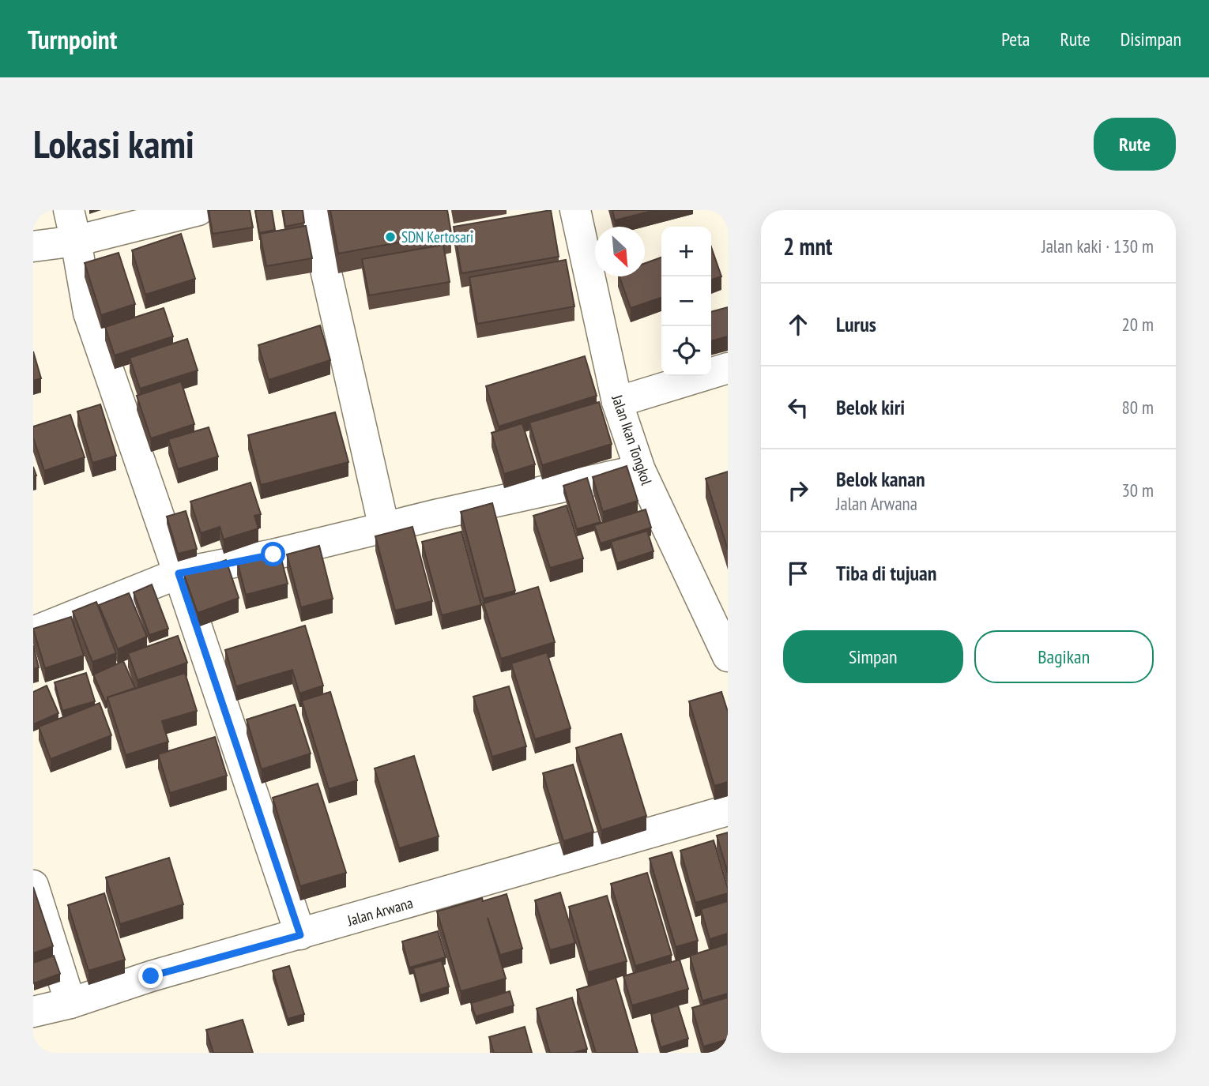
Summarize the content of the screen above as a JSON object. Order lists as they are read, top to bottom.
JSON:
{
  "streets": {
    "street": ["Jalan Ikan Tongkol", "Jalan Arwana"]
  },
  "places": ["SDN Kertosari"],
  "north": "bottom right",
  "page": {
    "header": "Turnpoint",
    "nav": ["Peta", "Rute", "Disimpan"],
    "buttons": [
      "Rute",
      ["Simpan", "Bagikan"]
    ],
    "title": "Lokasi kami",
    "heading": ["2 mnt", "Jalan kaki · 130 m"],
    "map_buttons": ["+", "−"],
    "list": [
      ["Lurus", "20 m"],
      ["Belok kiri", "80 m"],
      ["Belok kanan", "Jalan Arwana", "30 m"],
      "Tiba di tujuan"
    ]
  }
}
